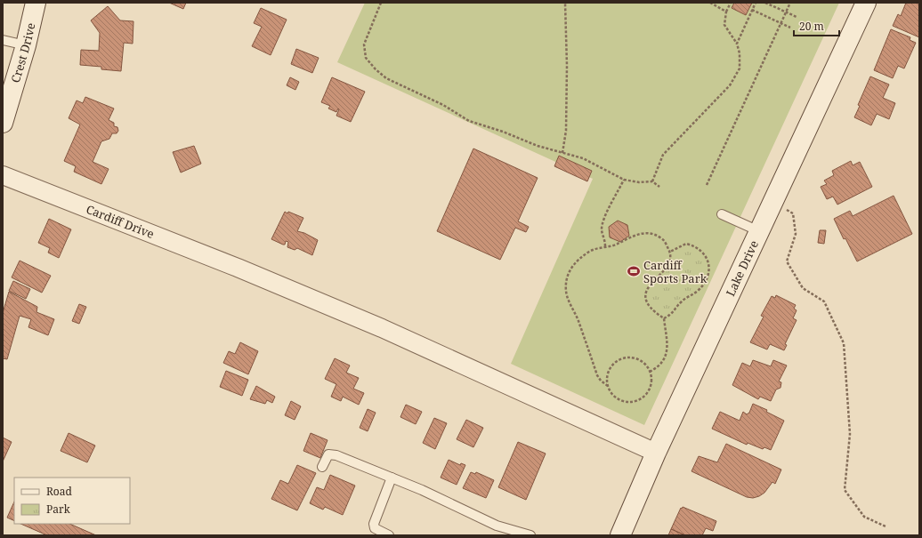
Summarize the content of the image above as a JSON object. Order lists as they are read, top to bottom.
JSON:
{
  "streets": {
    "main road": ["Crest Drive", "Lake Drive"],
    "street": ["Cardiff Drive"]
  },
  "crossings": [
    ["Cardiff Drive", "Lake Drive"]
  ],
  "places": {
    "sports": ["Cardiff Sports Park"]
  },
  "legend": ["Road", "Park"],
  "scale_bar": "20 m"
}
